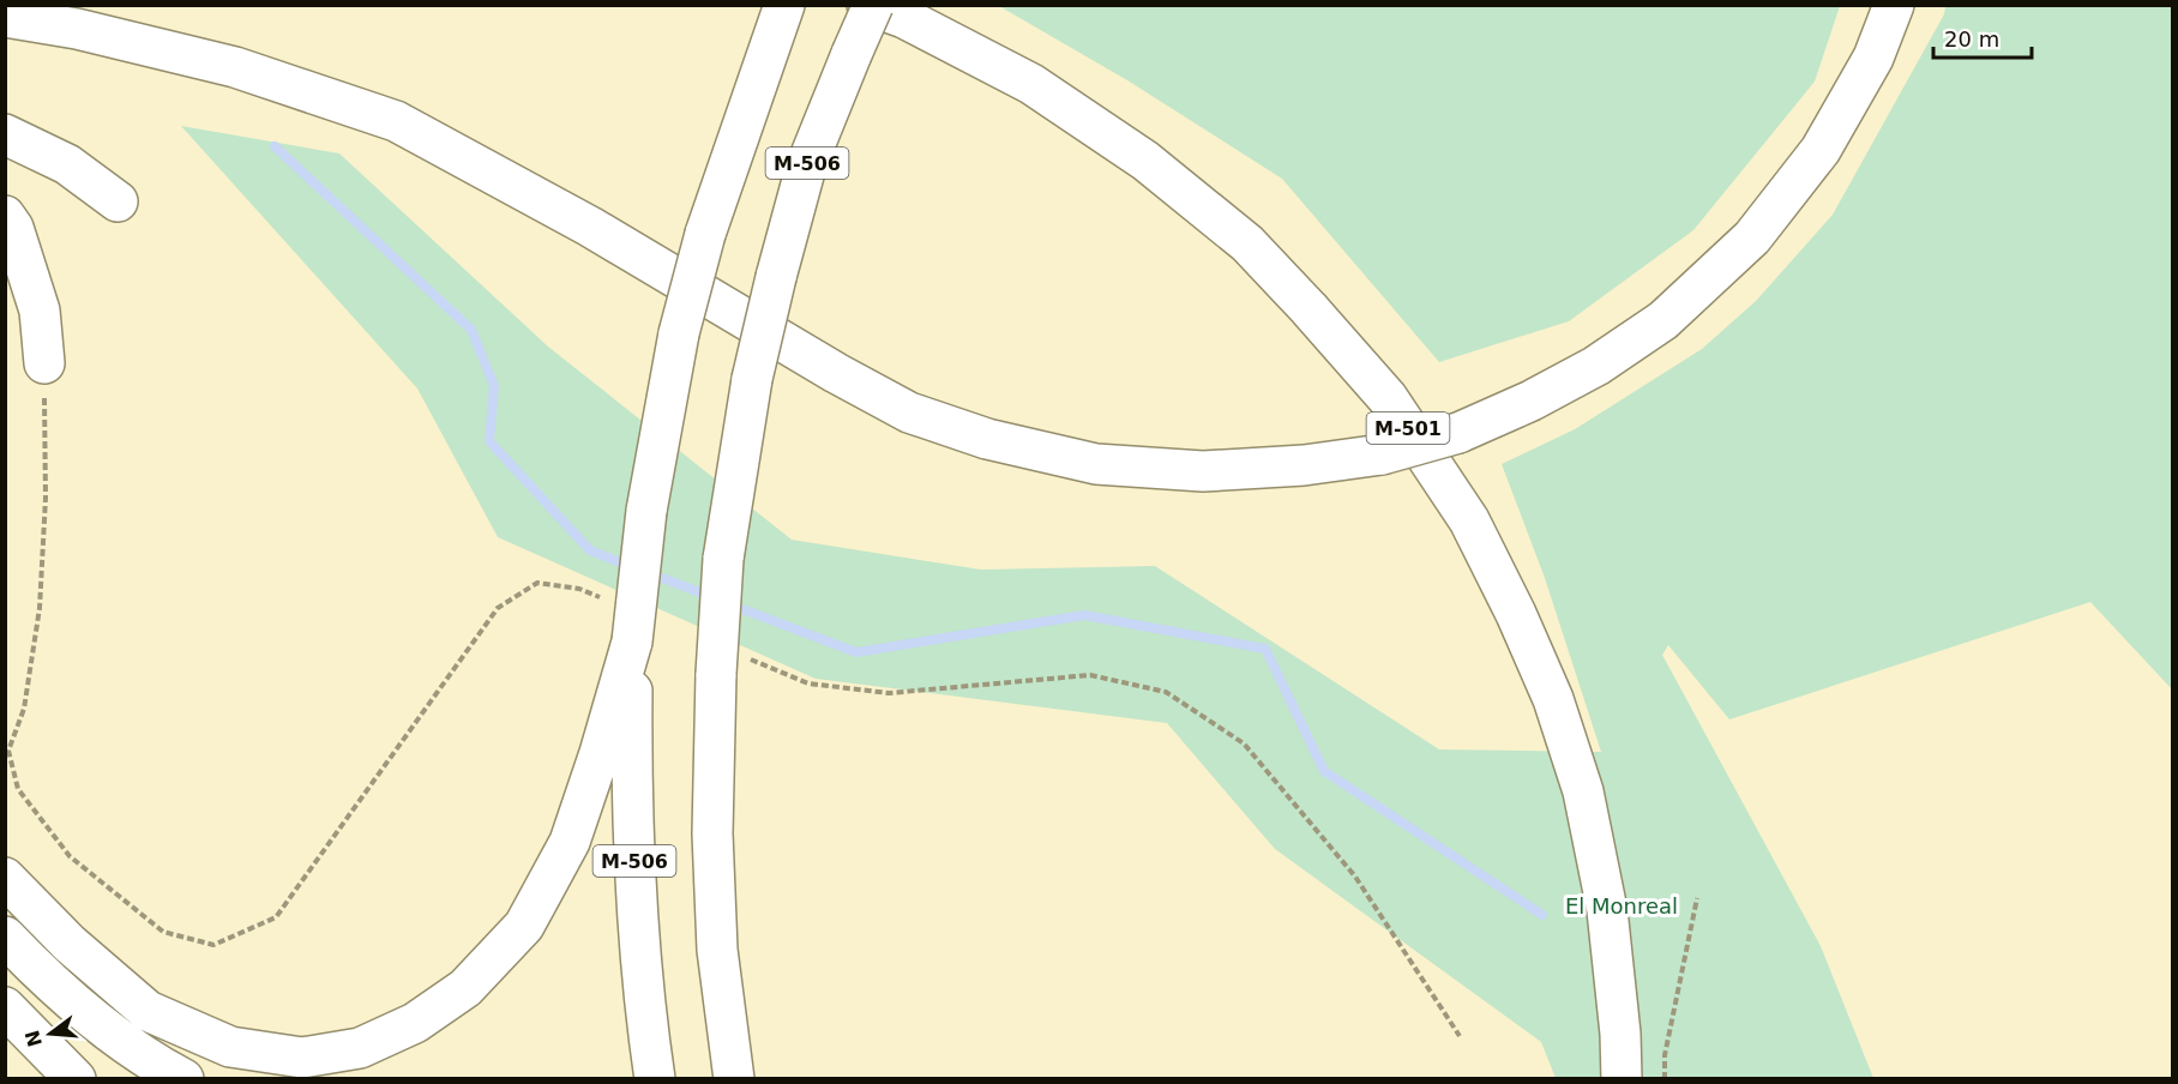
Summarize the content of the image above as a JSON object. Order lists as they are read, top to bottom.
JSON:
{
  "streets": {
    "main road": ["M-506", "M-501"]
  },
  "parks": ["El Monreal"],
  "scale_bar": "20 m",
  "north": "left"
}
